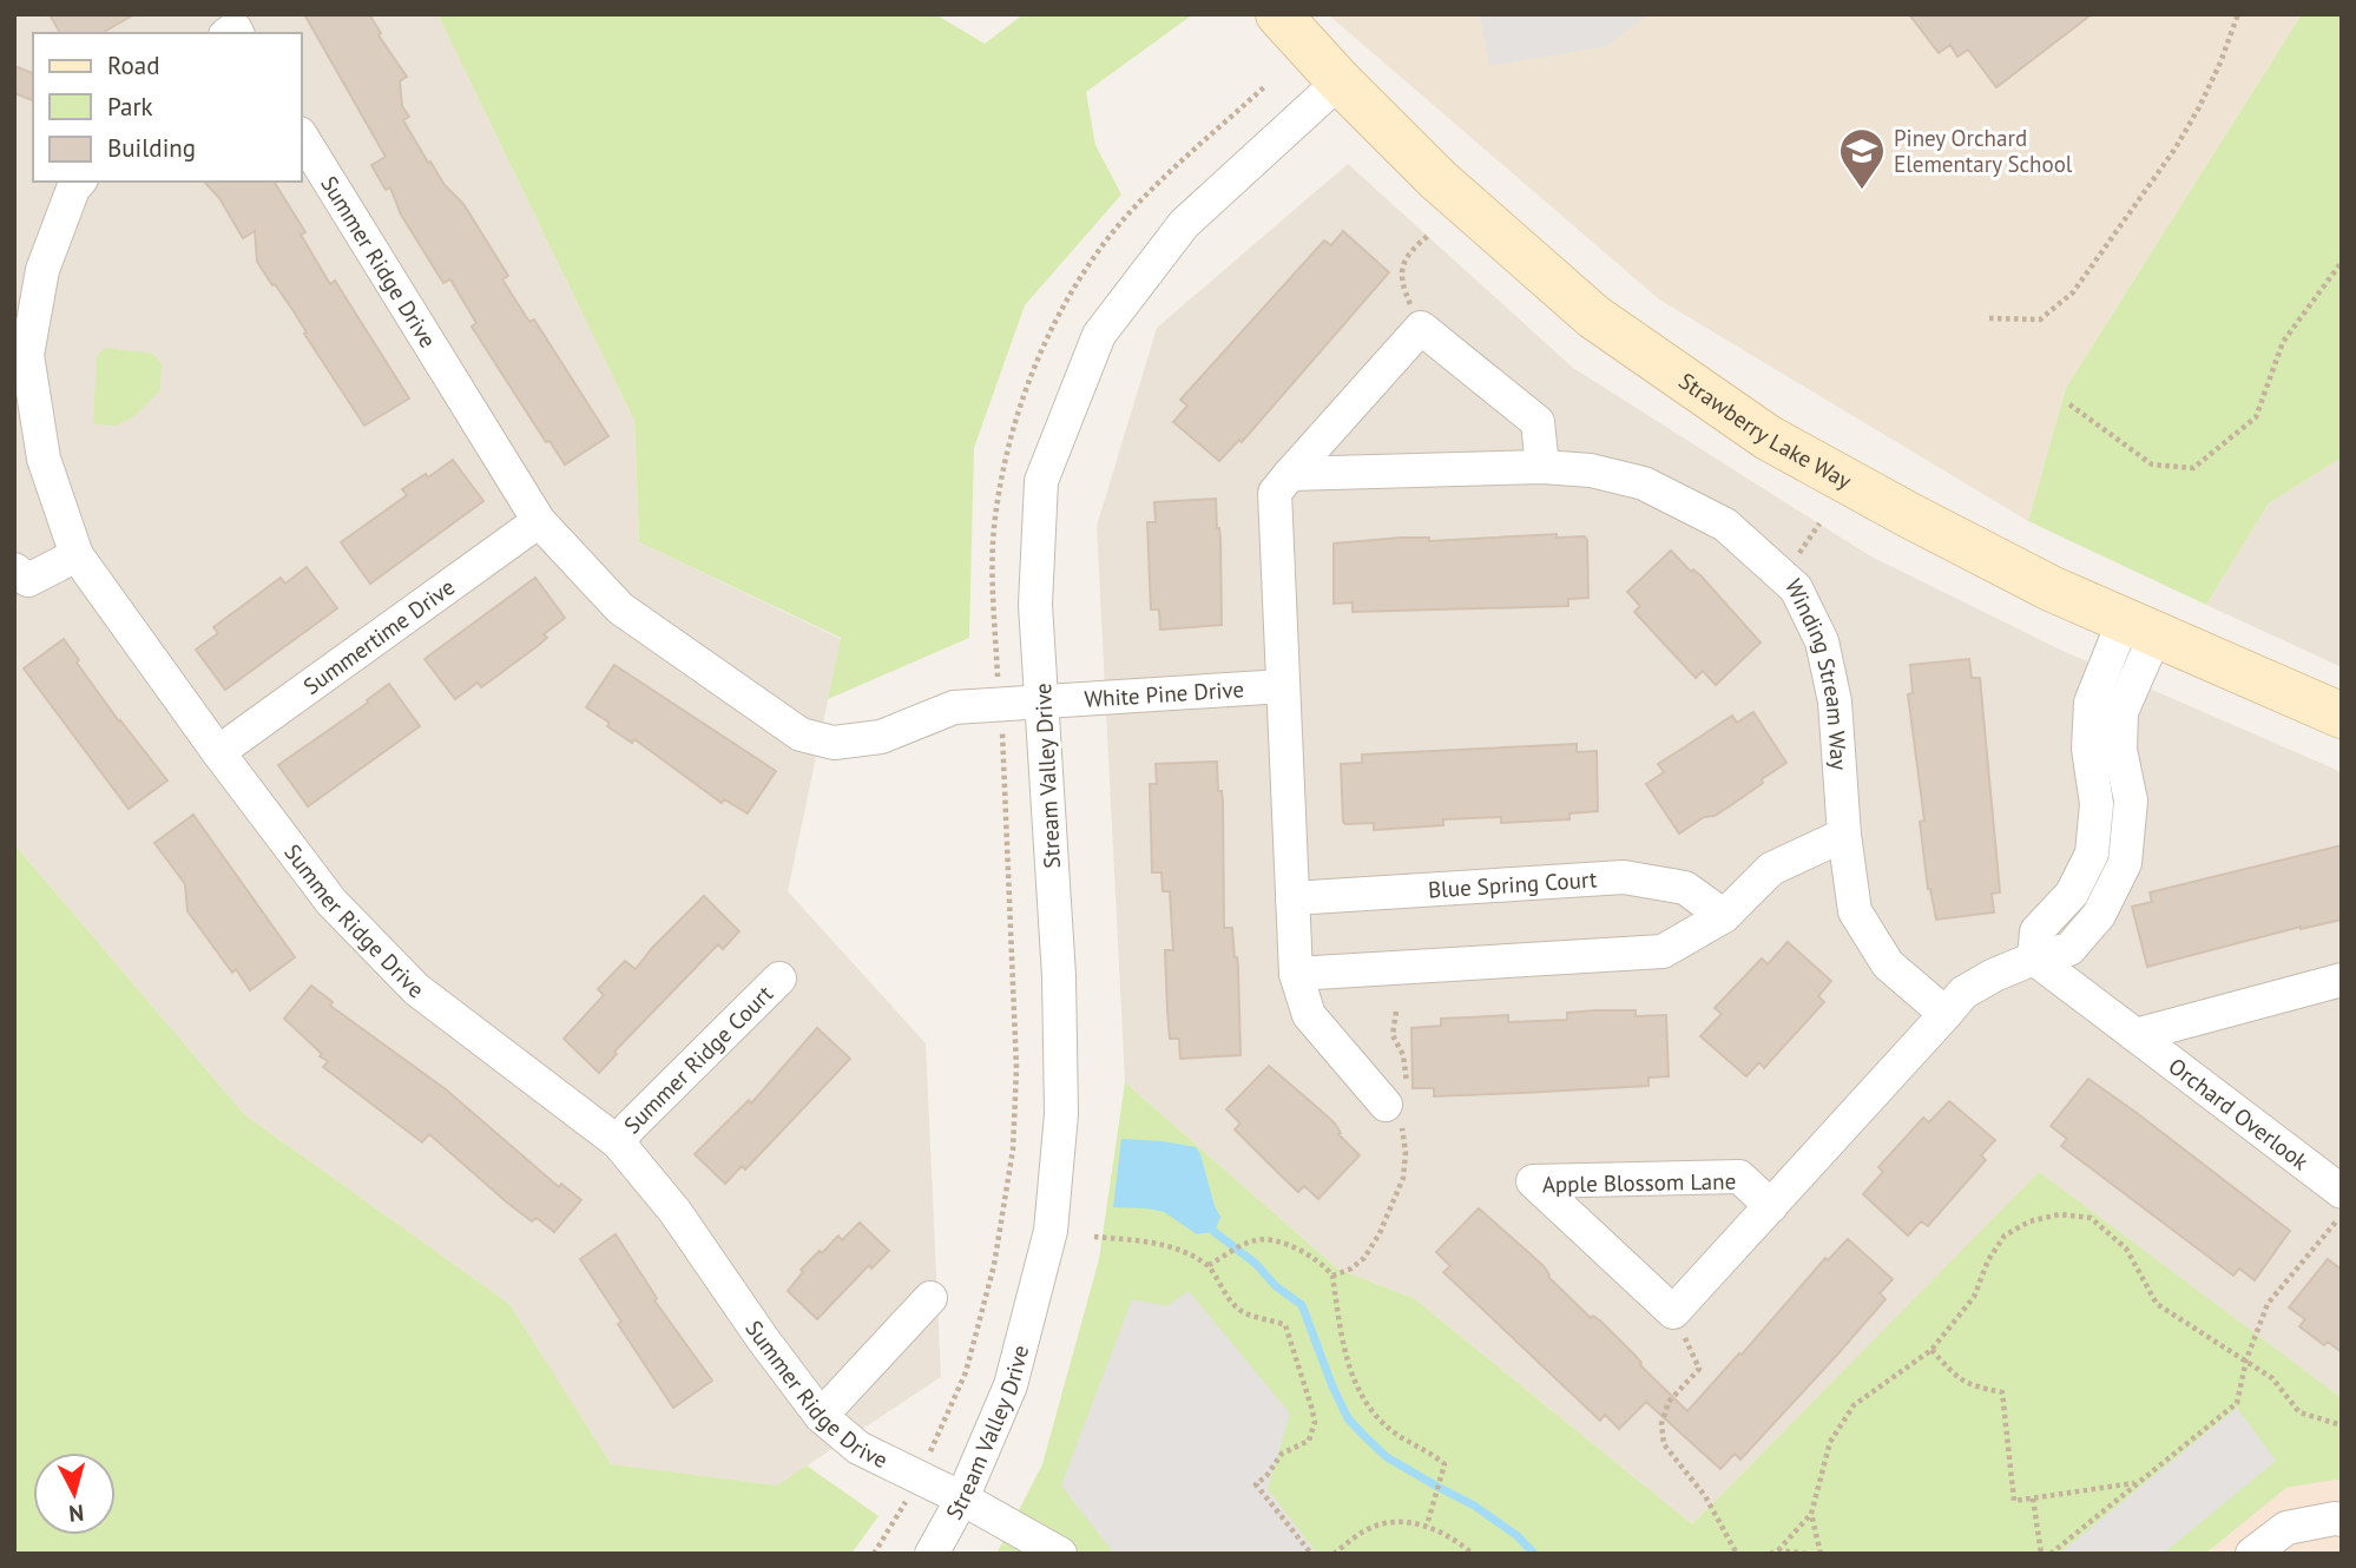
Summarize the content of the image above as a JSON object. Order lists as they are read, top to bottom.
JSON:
{
  "streets": {
    "street": [
      "Summer Ridge Drive",
      "Strawberry Lake Way",
      "Summertime Drive",
      "Winding Stream Way",
      "White Pine Drive",
      "Stream Valley Drive",
      "Blue Spring Court",
      "Summer Ridge Court",
      "Orchard Overlook",
      "Apple Blossom Lane"
    ]
  },
  "crossings": [
    ["Summer Ridge Drive", "Summertime Drive"],
    ["Summer Ridge Drive", "White Pine Drive"],
    ["Summer Ridge Drive", "Stream Valley Drive"],
    ["Summer Ridge Drive", "Summer Ridge Court"],
    ["Strawberry Lake Way", "Stream Valley Drive"],
    ["Winding Stream Way", "Apple Blossom Lane"],
    ["White Pine Drive", "Stream Valley Drive"],
    ["Orchard Overlook", "Apple Blossom Lane"]
  ],
  "places": {
    "school or university": ["Piney Orchard Elementary School"]
  },
  "legend": ["Road", "Park", "Building"],
  "north": "bottom"
}
